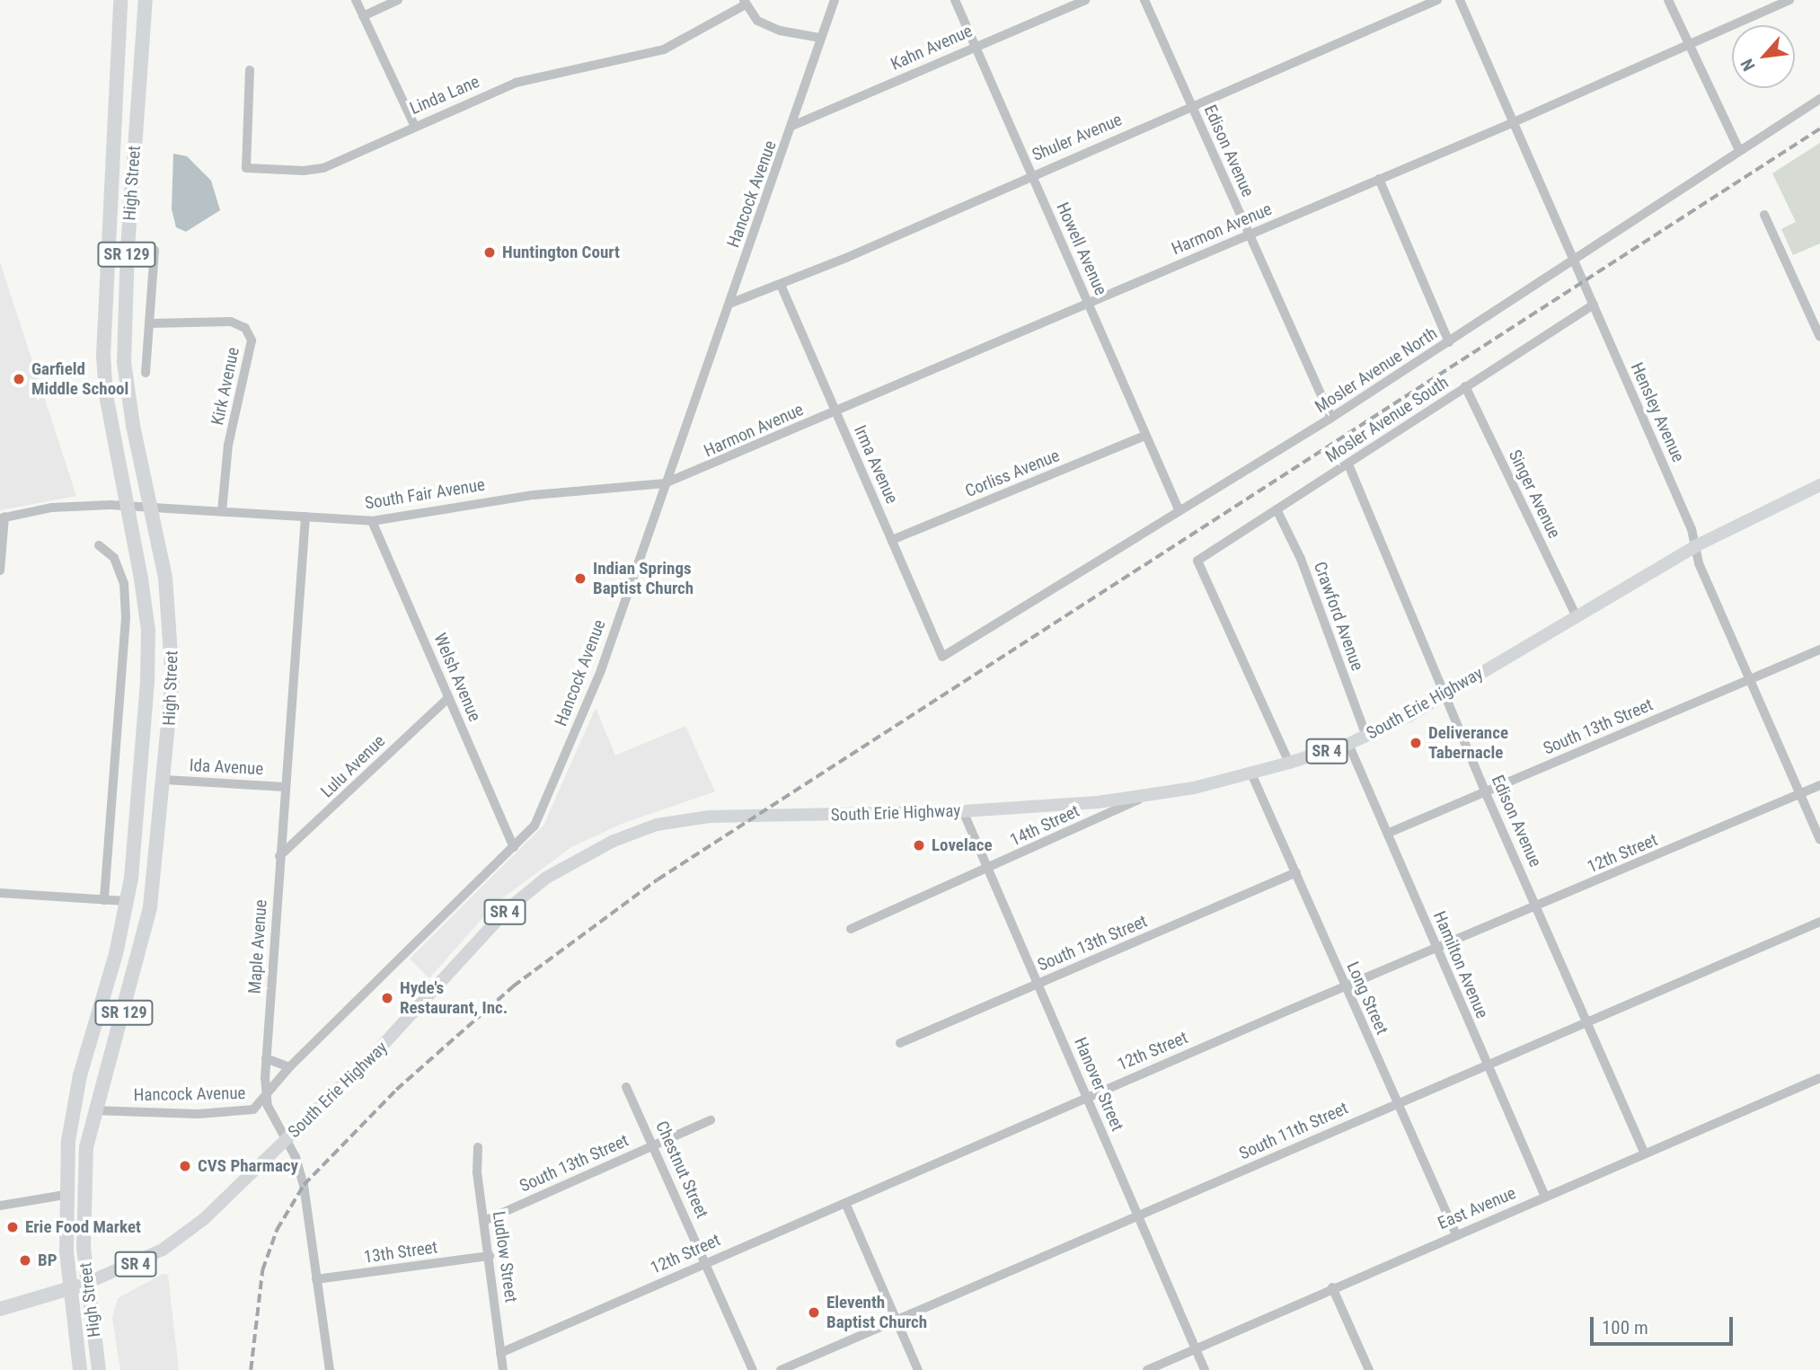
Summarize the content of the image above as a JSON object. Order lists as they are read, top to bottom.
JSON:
{
  "streets": {
    "highway": [
      "High Street",
      "SR 129",
      "South Erie Highway",
      "SR 4"
    ],
    "street": [
      "Kahn Avenue",
      "Linda Lane",
      "Shuler Avenue",
      "Edison Avenue",
      "Hancock Avenue",
      "Harmon Avenue",
      "Howell Avenue",
      "Mosler Avenue North",
      "Kirk Avenue",
      "Hensley Avenue",
      "Mosler Avenue South",
      "Irma Avenue",
      "Corliss Avenue",
      "South Fair Avenue",
      "Singer Avenue",
      "Crawford Avenue",
      "Welsh Avenue",
      "South 13th Street",
      "Lulu Avenue",
      "Ida Avenue",
      "14th Street",
      "12th Street",
      "Maple Avenue",
      "Hamilton Avenue",
      "Long Street",
      "Hanover Street",
      "South 11th Street",
      "Chestnut Street",
      "East Avenue",
      "13th Street",
      "Ludlow Street"
    ]
  },
  "crossings": [
    ["Kahn Avenue", "Hancock Avenue"],
    ["Kahn Avenue", "Howell Avenue"],
    ["Shuler Avenue", "Edison Avenue"],
    ["Shuler Avenue", "Hancock Avenue"],
    ["Shuler Avenue", "Howell Avenue"],
    ["Shuler Avenue", "Irma Avenue"],
    ["Edison Avenue", "Harmon Avenue"],
    ["Edison Avenue", "Mosler Avenue North"],
    ["Edison Avenue", "Mosler Avenue South"],
    ["Edison Avenue", "South Erie Highway"],
    ["Edison Avenue", "South 13th Street"],
    ["Edison Avenue", "12th Street"],
    ["Edison Avenue", "South 11th Street"],
    ["Edison Avenue", "East Avenue"],
    ["High Street", "Hancock Avenue"],
    ["High Street", "South Fair Avenue"],
    ["High Street", "South Erie Highway"],
    ["High Street", "SR 4"],
    ["High Street", "Ida Avenue"],
    ["Hancock Avenue", "Harmon Avenue"],
    ["Hancock Avenue", "South Fair Avenue"],
    ["Hancock Avenue", "Welsh Avenue"],
    ["Hancock Avenue", "Maple Avenue"],
    ["Harmon Avenue", "Howell Avenue"],
    ["Harmon Avenue", "Hensley Avenue"],
    ["Harmon Avenue", "Irma Avenue"],
    ["Harmon Avenue", "South Fair Avenue"],
    ["Howell Avenue", "Mosler Avenue North"],
    ["Howell Avenue", "Corliss Avenue"],
    ["Mosler Avenue North", "Hensley Avenue"],
    ["Mosler Avenue North", "Irma Avenue"],
    ["Kirk Avenue", "South Fair Avenue"],
    ["Hensley Avenue", "Mosler Avenue South"],
    ["Hensley Avenue", "South Erie Highway"],
    ["Hensley Avenue", "South 13th Street"],
    ["Hensley Avenue", "12th Street"],
    ["Mosler Avenue South", "Singer Avenue"],
    ["Mosler Avenue South", "Crawford Avenue"],
    ["Mosler Avenue South", "South Erie Highway"],
    ["Irma Avenue", "Corliss Avenue"],
    ["South Fair Avenue", "Welsh Avenue"],
    ["South Fair Avenue", "Maple Avenue"],
    ["Singer Avenue", "South Erie Highway"],
    ["Crawford Avenue", "South Erie Highway"],
    ["Welsh Avenue", "Lulu Avenue"],
    ["South Erie Highway", "SR 4"],
    ["South Erie Highway", "14th Street"],
    ["South Erie Highway", "Maple Avenue"],
    ["South Erie Highway", "Hamilton Avenue"],
    ["South Erie Highway", "Long Street"],
    ["South Erie Highway", "Hanover Street"],
    ["South 13th Street", "Hamilton Avenue"],
    ["South 13th Street", "Long Street"],
    ["South 13th Street", "Hanover Street"],
    ["South 13th Street", "Chestnut Street"],
    ["South 13th Street", "Ludlow Street"],
    ["Lulu Avenue", "Maple Avenue"],
    ["Ida Avenue", "Maple Avenue"],
    ["14th Street", "Hanover Street"],
    ["12th Street", "Hamilton Avenue"],
    ["12th Street", "Long Street"],
    ["12th Street", "Hanover Street"],
    ["12th Street", "Chestnut Street"],
    ["12th Street", "Ludlow Street"],
    ["Maple Avenue", "13th Street"],
    ["Hamilton Avenue", "South 11th Street"],
    ["Hamilton Avenue", "East Avenue"],
    ["Long Street", "South 11th Street"],
    ["Long Street", "East Avenue"],
    ["Hanover Street", "South 11th Street"],
    ["Hanover Street", "East Avenue"],
    ["13th Street", "Ludlow Street"]
  ],
  "places": [
    "Huntington Court",
    "Garfield Middle School",
    "Indian Springs Baptist Church",
    "Deliverance Tabernacle",
    "Lovelace",
    "Hyde's Restaurant, Inc.",
    "CVS Pharmacy",
    "Erie Food Market",
    "BP",
    "Eleventh Baptist Church"
  ],
  "scale_bar": "100 m",
  "north": "bottom left"
}
